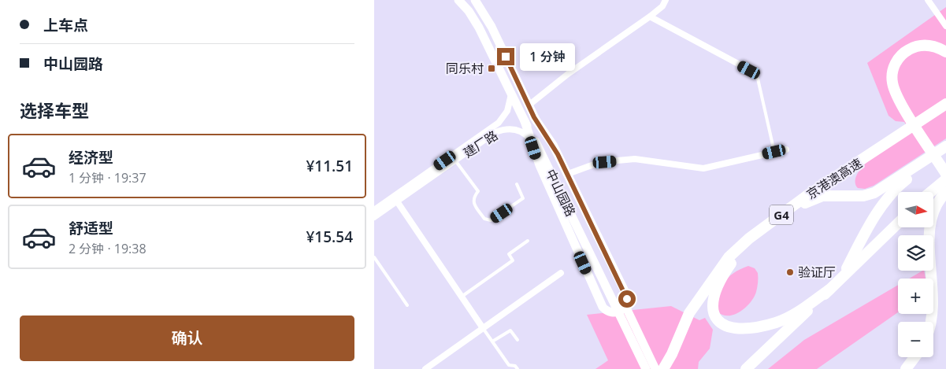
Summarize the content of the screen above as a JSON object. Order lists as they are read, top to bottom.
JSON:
{
  "streets": {
    "highway": ["京港澳高速", "G4"],
    "main road": ["中山园路"],
    "street": ["建厂路"]
  },
  "crossings": [
    ["建厂路", "中山园路"]
  ],
  "places": {
    "transit": ["同乐村"],
    "other": ["验证厅"]
  },
  "north": "right",
  "page": {
    "banner": ["上车点", "中山园路"],
    "bubble": "1 分钟",
    "heading": "选择车型",
    "list": [
      {
        "name": "经济型",
        "note": "1 分钟 · 19:37",
        "value": "¥11.51"
      },
      {
        "name": "舒适型",
        "note": "2 分钟 · 19:38",
        "value": "¥15.54"
      }
    ],
    "map_buttons": ["+", "−"],
    "buttons": "确认"
  }
}
